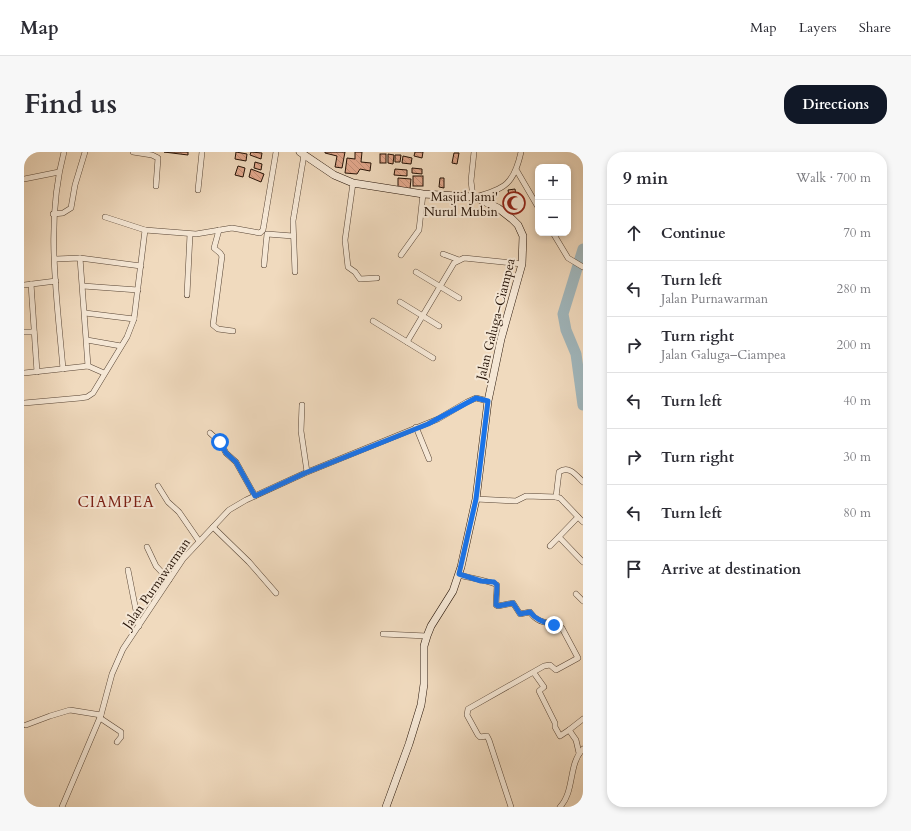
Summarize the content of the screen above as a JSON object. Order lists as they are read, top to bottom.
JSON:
{
  "streets": {
    "street": ["Jalan Galuga–Ciampea", "Jalan Purnawarman"]
  },
  "crossings": [
    ["Jalan Galuga–Ciampea", "Jalan Purnawarman"]
  ],
  "districts": ["CIAMPEA"],
  "places": {
    "mosque": ["Masjid Jami' Nurul Mubin"]
  },
  "page": {
    "header": "Map",
    "nav": ["Map", "Layers", "Share"],
    "title": "Find us",
    "buttons": "Directions",
    "heading": ["9 min", "Walk · 700 m"],
    "map_buttons": ["+", "−"],
    "list": [
      ["Continue", "70 m"],
      ["Turn left", "Jalan Purnawarman", "280 m"],
      ["Turn right", "Jalan Galuga–Ciampea", "200 m"],
      ["Turn left", "40 m"],
      ["Turn right", "30 m"],
      ["Turn left", "80 m"],
      "Arrive at destination"
    ]
  }
}
